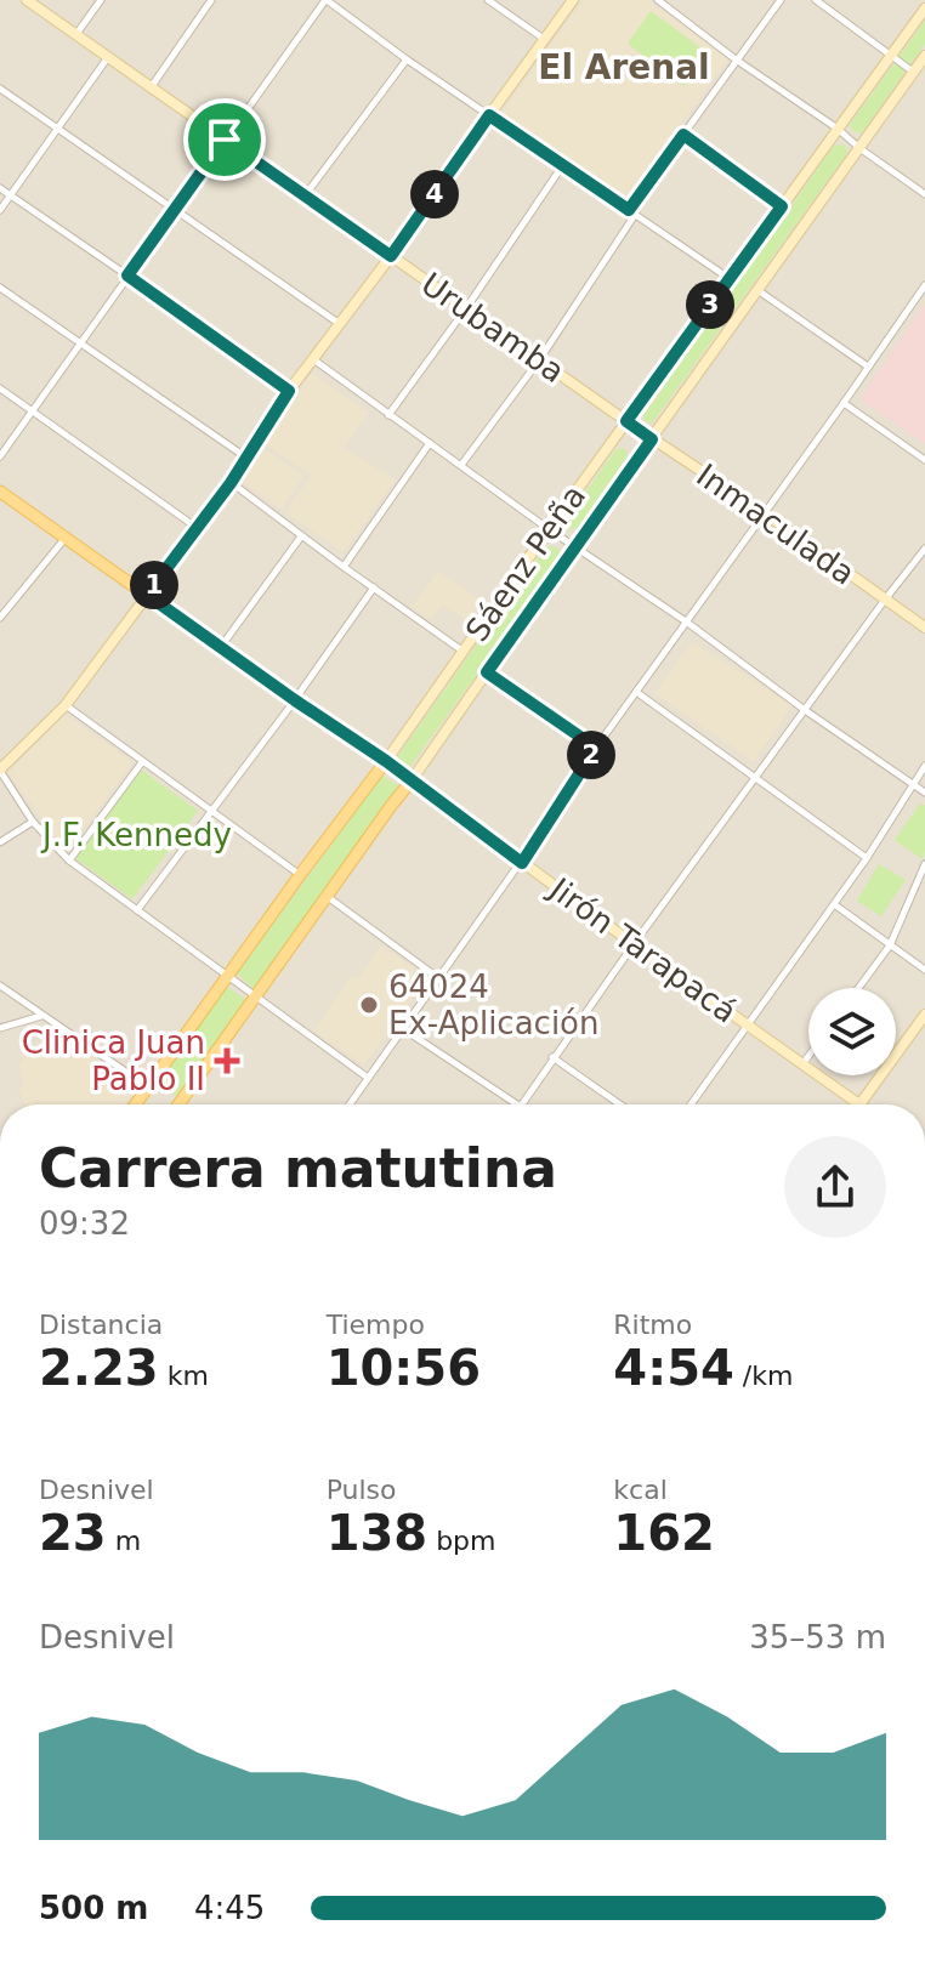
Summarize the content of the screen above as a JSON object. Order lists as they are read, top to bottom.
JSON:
{
  "streets": {
    "main road": ["Sáenz Peña"],
    "street": ["Urubamba", "Inmaculada", "Jirón Tarapacá"]
  },
  "crossings": [
    ["Urubamba", "Inmaculada"],
    ["Urubamba", "Sáenz Peña"],
    ["Inmaculada", "Sáenz Peña"],
    ["Sáenz Peña", "Jirón Tarapacá"]
  ],
  "districts": ["El Arenal"],
  "parks": ["J.F. Kennedy"],
  "places": {
    "other": ["64024 Ex-Aplicación"],
    "health": ["Clinica Juan Pablo II"]
  },
  "page": {
    "pins": [
      "4",
      "3",
      "1",
      "2"
    ],
    "heading": ["Carrera matutina", "09:32"],
    "stats": [
      ["Distancia", "2.23 km"],
      ["Tiempo", "10:56"],
      ["Ritmo", "4:54 /km"],
      ["Desnivel", "23 m"],
      ["Pulso", "138 bpm"],
      ["kcal", "162"]
    ],
    "chart": ["Desnivel", "35–53 m"],
    "list": [
      {
        "name": "500 m",
        "note": "4:45"
      }
    ]
  }
}
